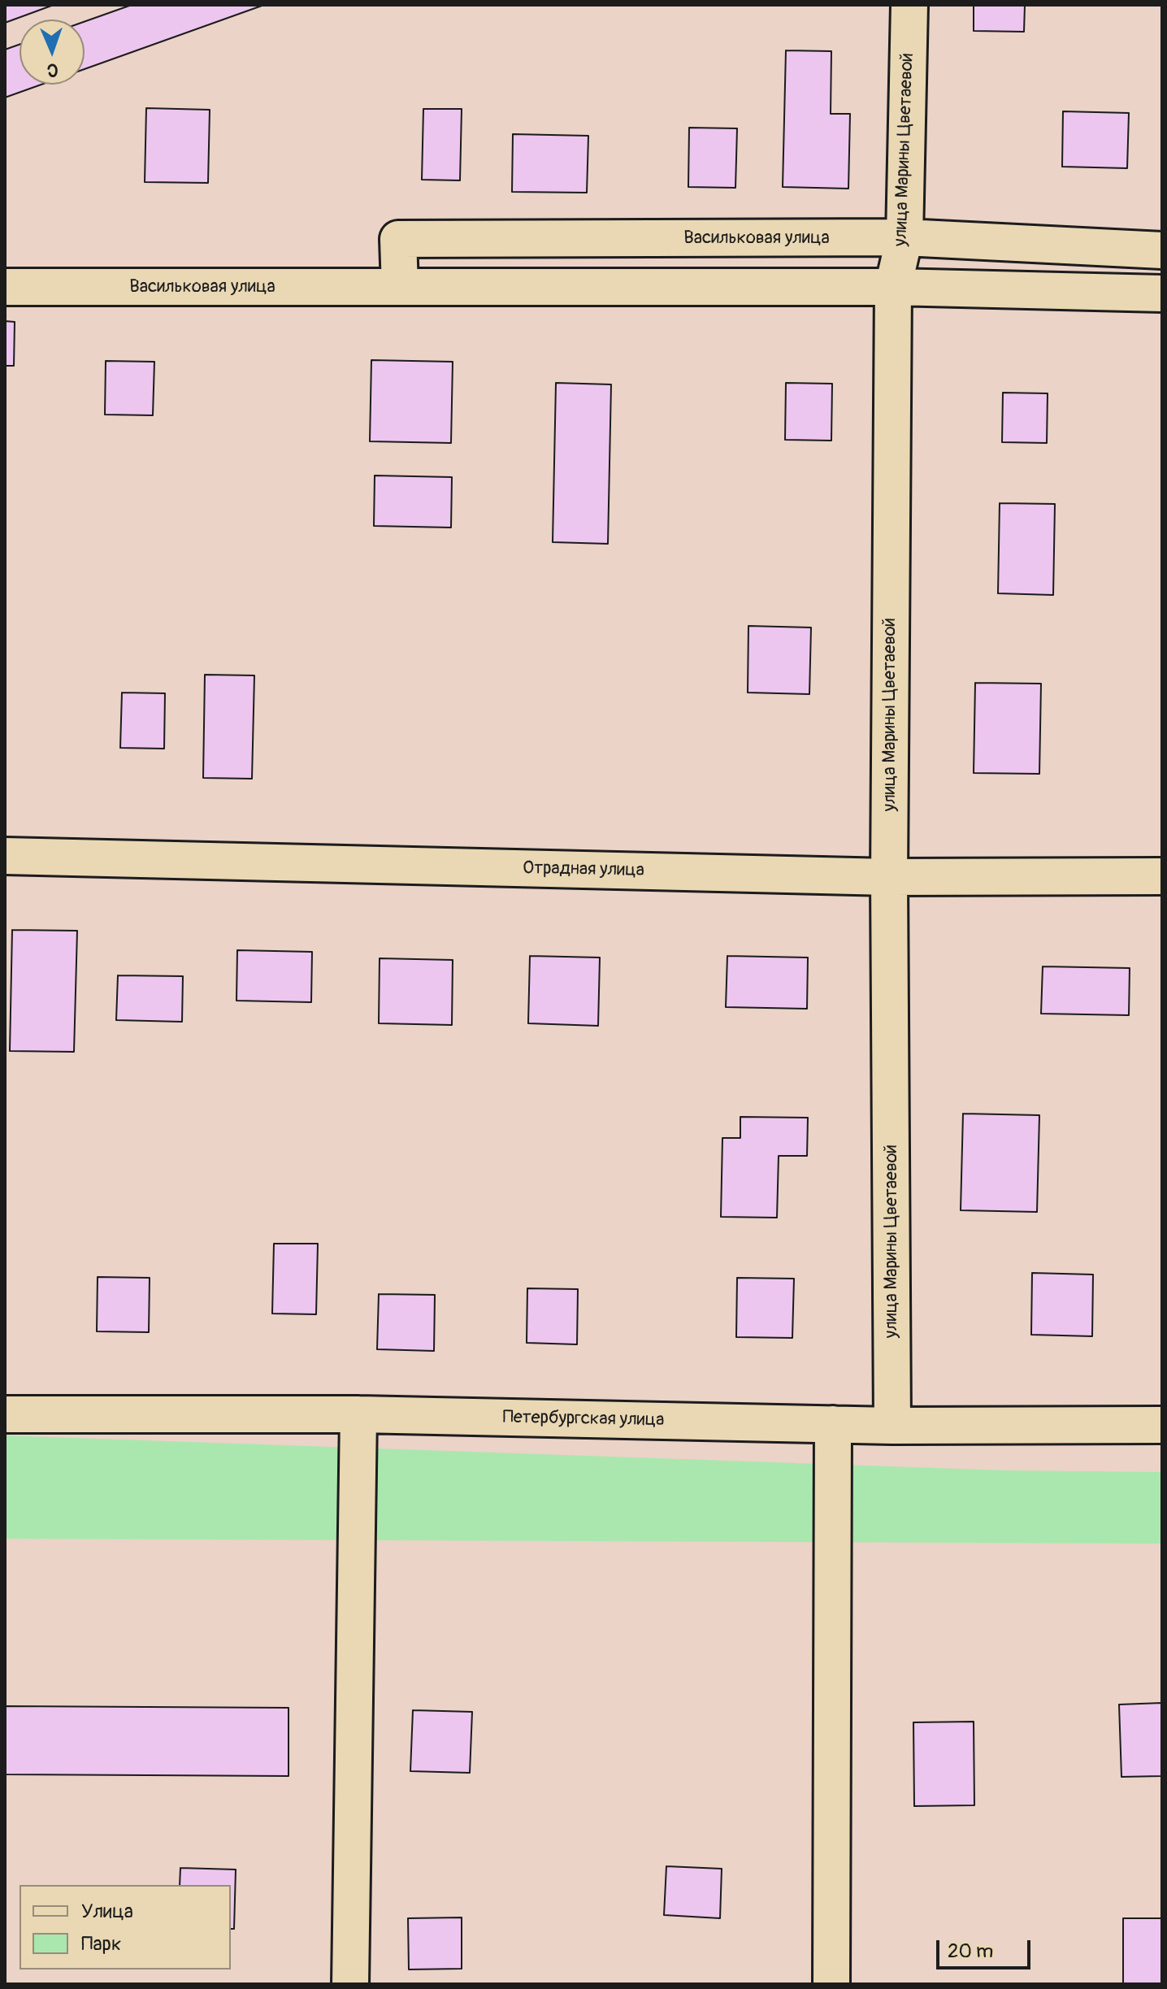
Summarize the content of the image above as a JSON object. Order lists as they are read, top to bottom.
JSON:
{
  "streets": {
    "street": [
      "улица Марины Цветаевой",
      "Васильковая улица",
      "Отрадная улица",
      "Петербургская улица"
    ]
  },
  "crossings": [
    ["улица Марины Цветаевой", "Васильковая улица"],
    ["улица Марины Цветаевой", "Отрадная улица"],
    ["улица Марины Цветаевой", "Петербургская улица"]
  ],
  "legend": ["Улица", "Парк"],
  "scale_bar": "20 m",
  "north": "bottom"
}
